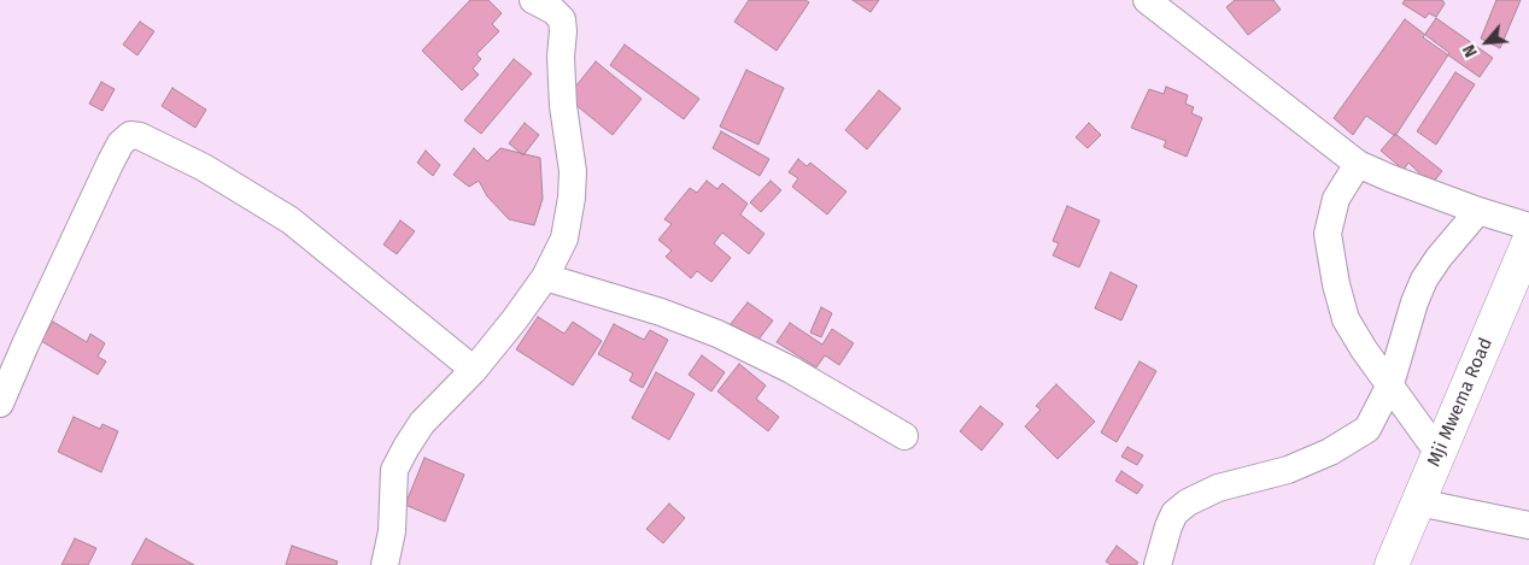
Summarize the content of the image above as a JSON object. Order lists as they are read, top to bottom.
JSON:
{
  "streets": {
    "main road": ["Mji Mwema Road"]
  },
  "north": "bottom left"
}
